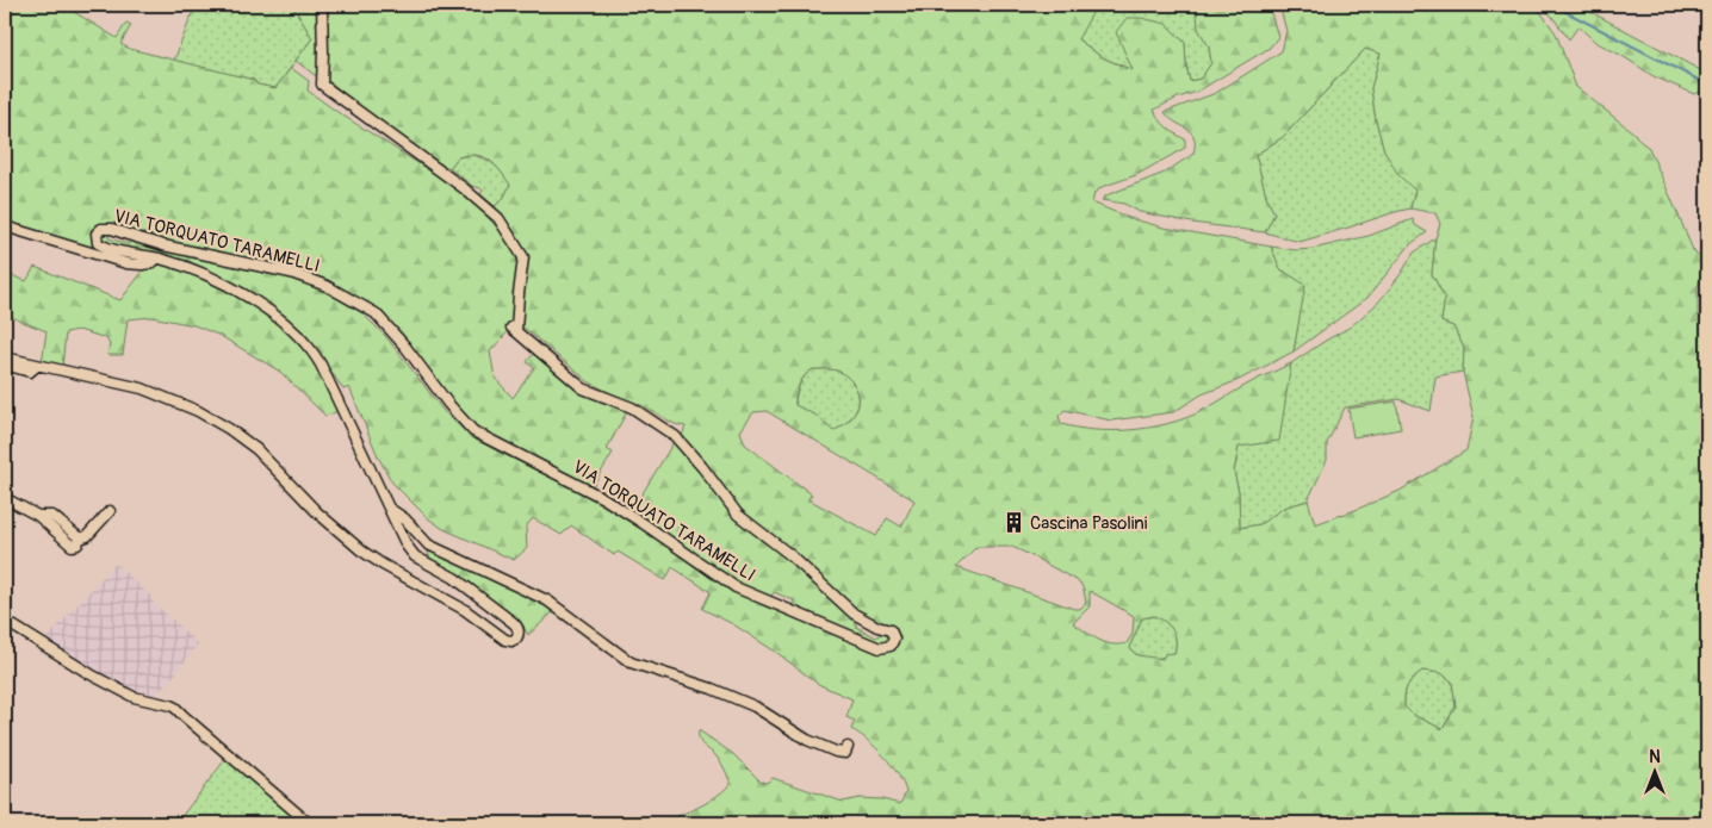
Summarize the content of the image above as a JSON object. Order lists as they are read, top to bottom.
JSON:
{
  "streets": {
    "street": ["VIA TORQUATO TARAMELLI"]
  },
  "places": {
    "building": ["Cascina Pasolini"]
  },
  "north": "top"
}
